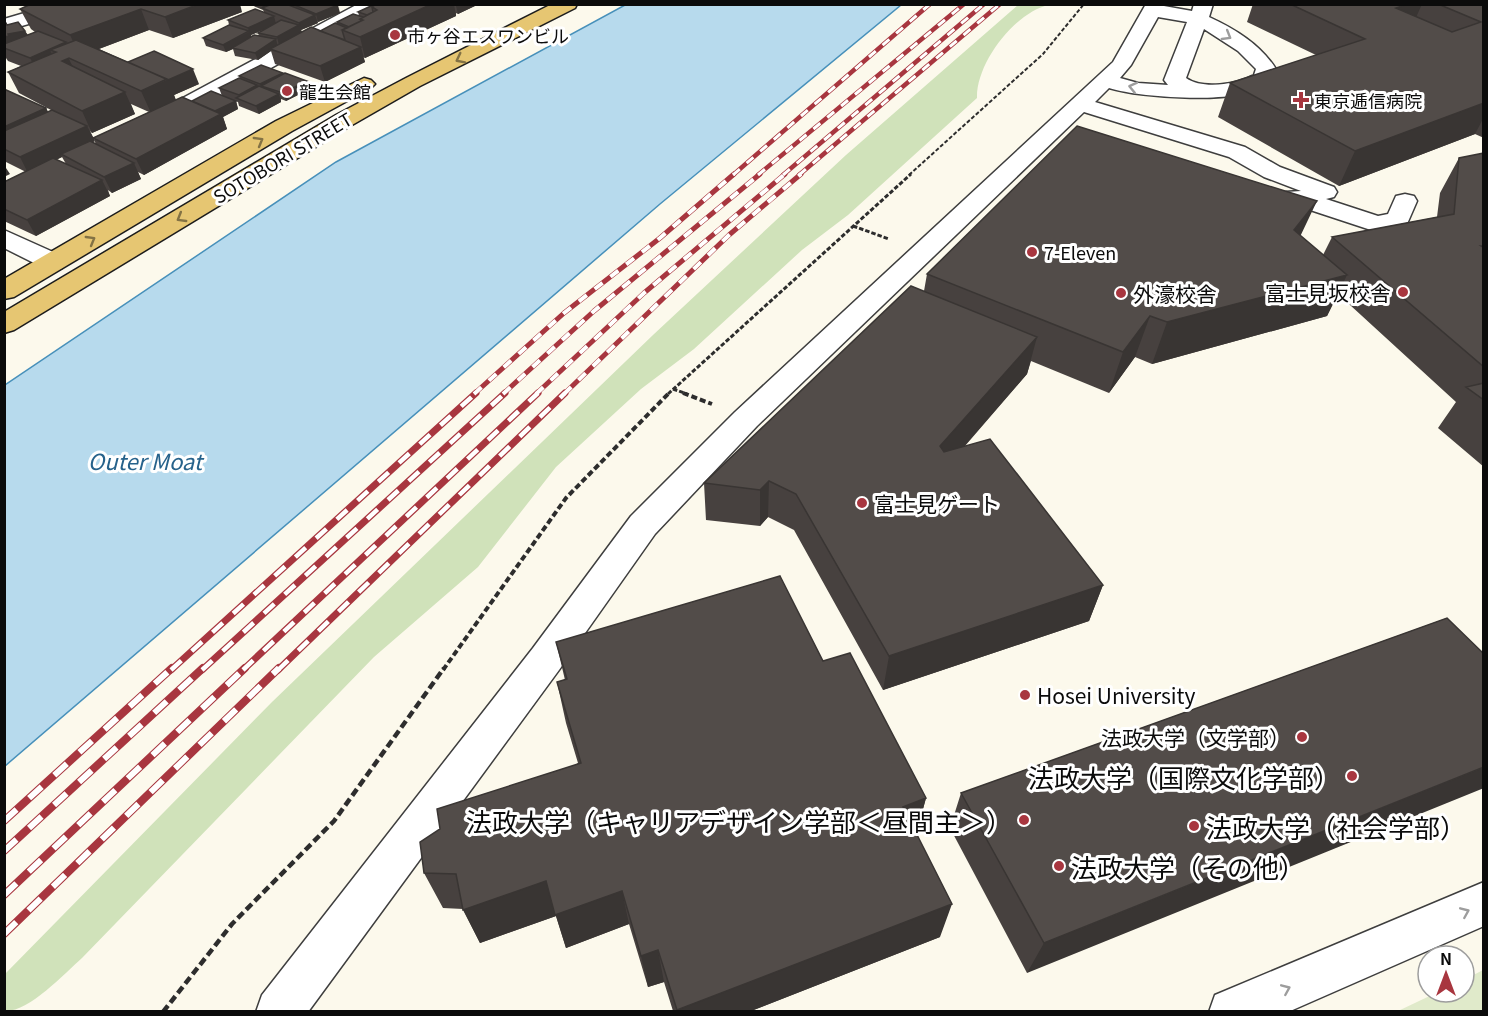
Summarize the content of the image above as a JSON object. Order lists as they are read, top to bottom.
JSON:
{
  "streets": {
    "main road": ["SOTOBORI STREET"]
  },
  "water": ["Outer Moat"],
  "places": {
    "other": [
      "市ヶ谷エスワンビル",
      "龍生会館",
      "7-Eleven",
      "富士見坂校舎",
      "外濠校舎",
      "富士見ゲート",
      "Hosei University",
      "法政大学（文学部）",
      "法政大学（国際文化学部）",
      "法政大学（キャリアデザイン学部＜昼間主＞）",
      "法政大学（社会学部）",
      "法政大学（その他）"
    ],
    "health": ["東京逓信病院"]
  },
  "north": "top"
}
